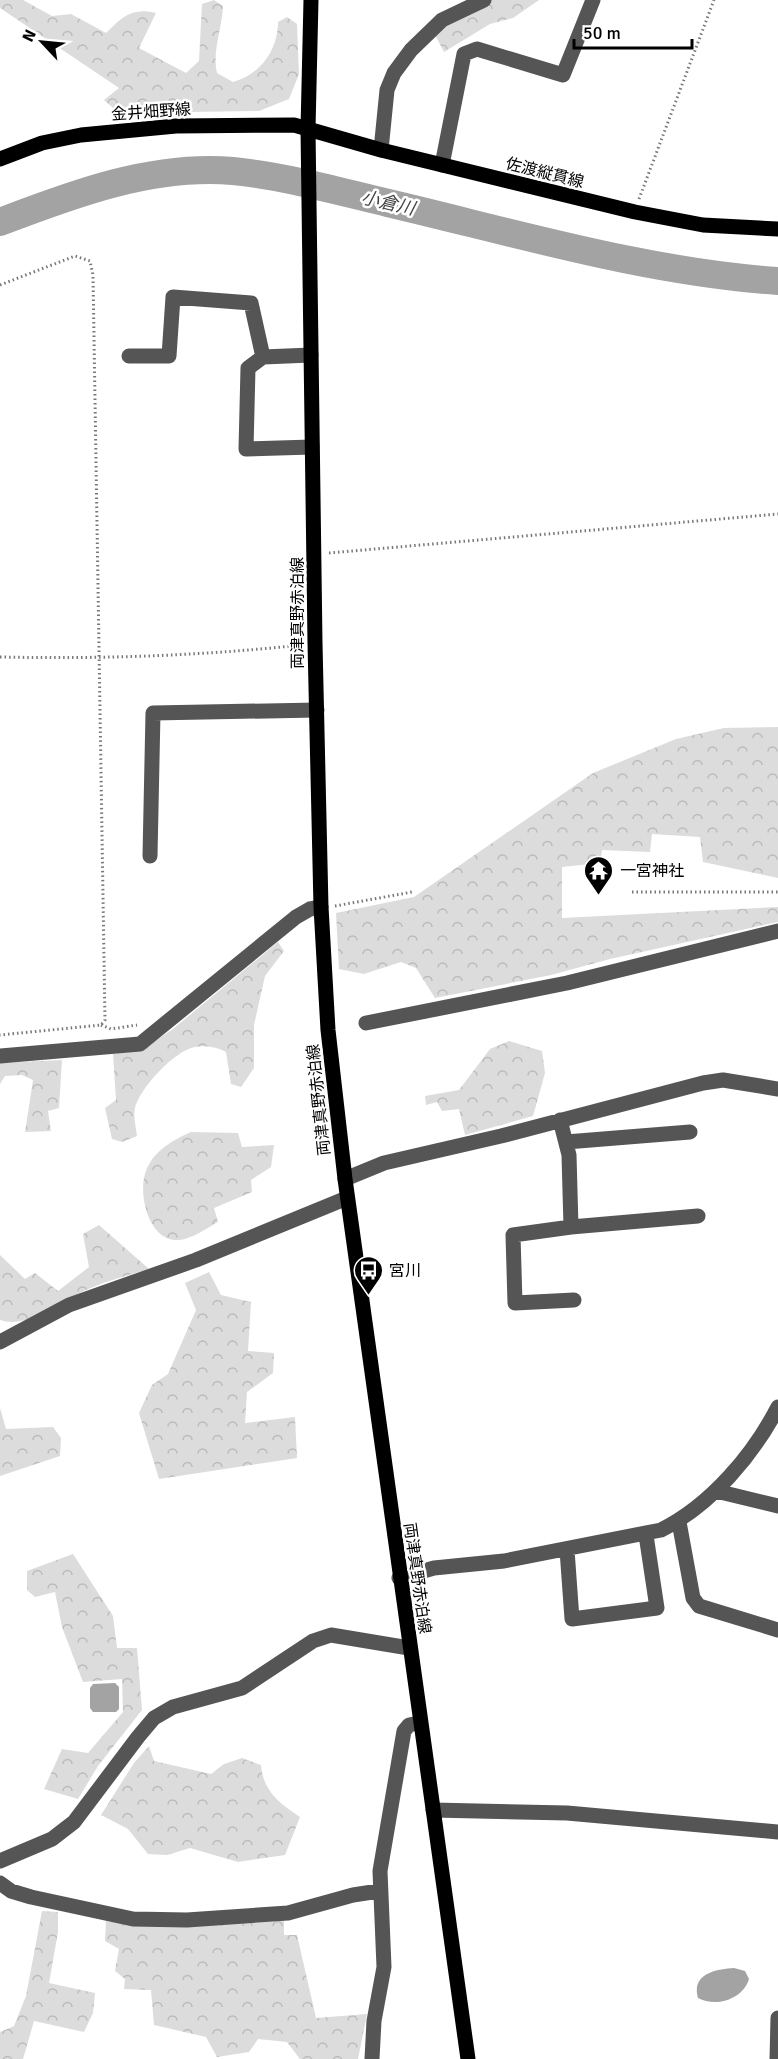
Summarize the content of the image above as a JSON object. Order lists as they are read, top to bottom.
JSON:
{
  "streets": {
    "main road": ["金井畑野線", "佐渡縦貫線", "両津真野赤泊線"]
  },
  "crossings": [
    ["金井畑野線", "佐渡縦貫線"],
    ["金井畑野線", "両津真野赤泊線"],
    ["佐渡縦貫線", "両津真野赤泊線"]
  ],
  "water": ["小倉川"],
  "places": {
    "temple": ["一宮神社"],
    "bus stop": ["宮川"]
  },
  "scale_bar": "50 m",
  "north": "top left"
}
